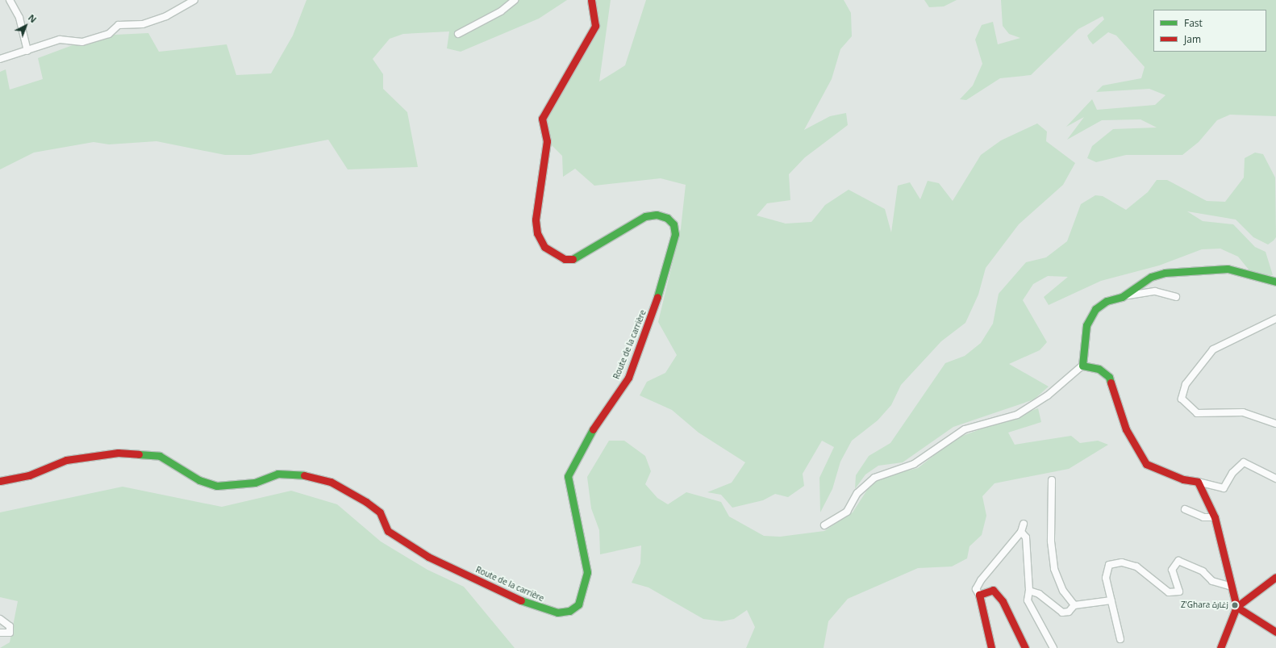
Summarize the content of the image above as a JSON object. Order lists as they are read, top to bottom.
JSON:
{
  "streets": {
    "street": ["Route de la carrière"]
  },
  "places": ["Z'Ghara زغارة"],
  "legend": ["Fast", "Jam"],
  "north": "top right"
}
